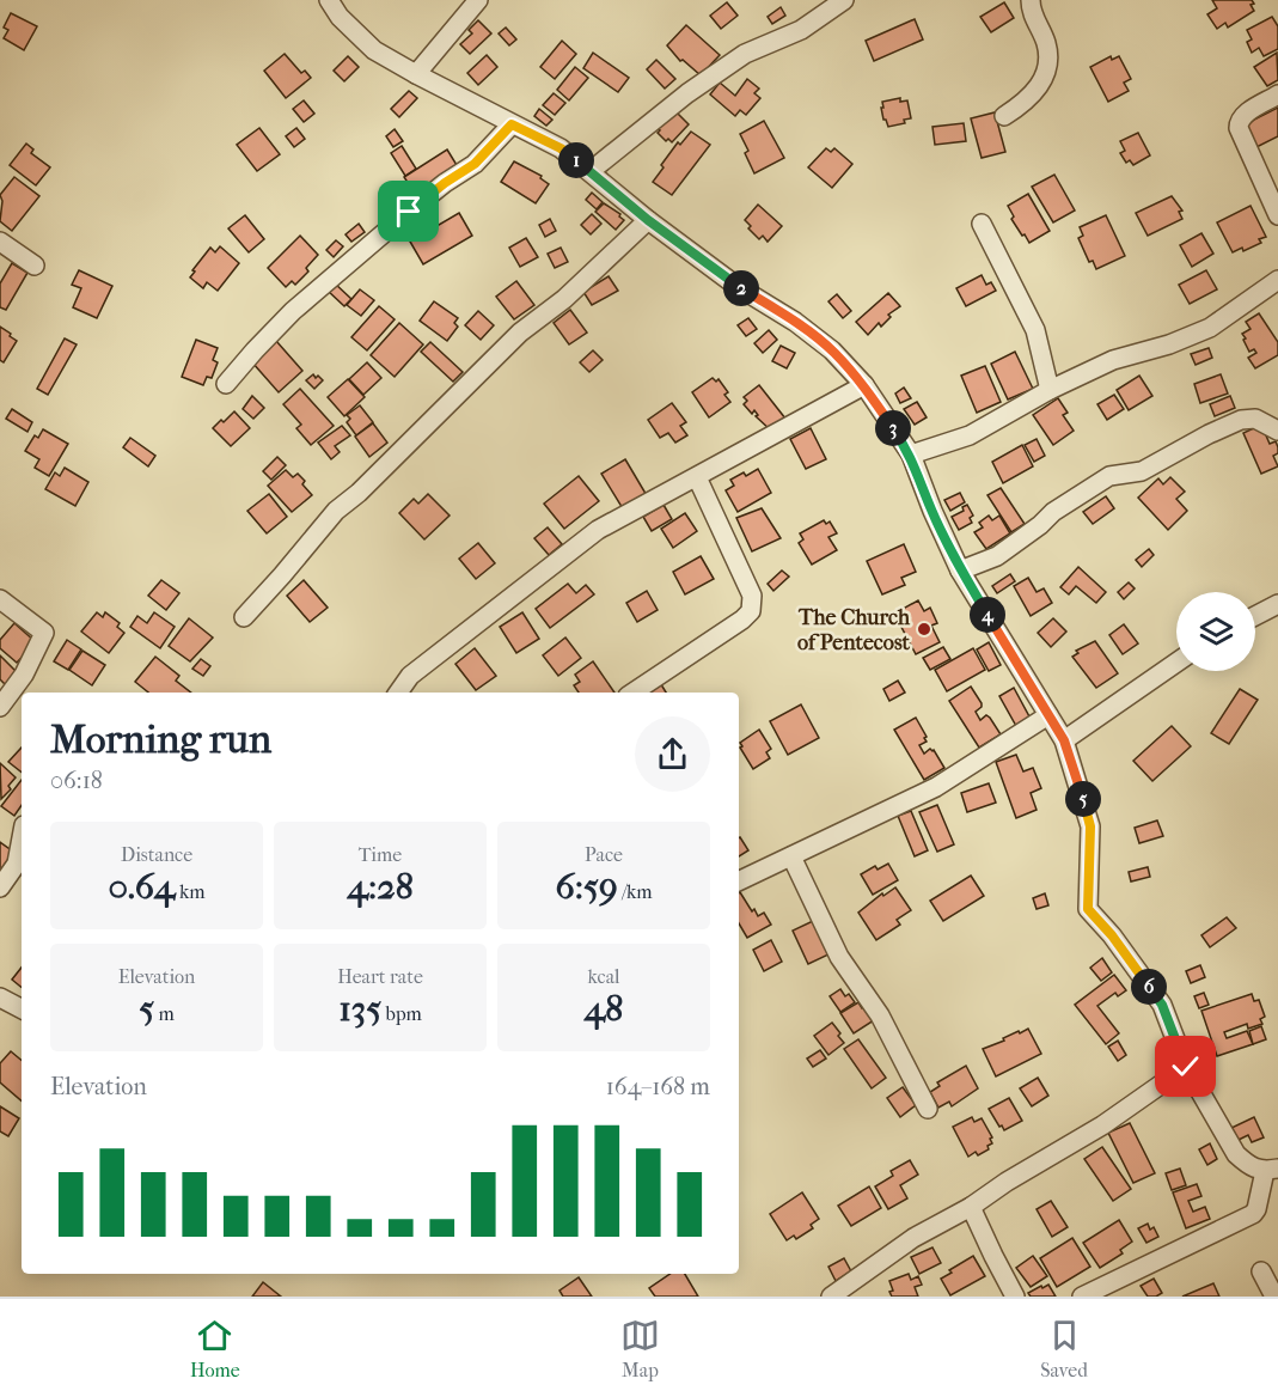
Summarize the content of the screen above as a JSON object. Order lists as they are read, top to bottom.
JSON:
{
  "places": ["The Church of Pentecost"],
  "page": {
    "pins": [
      "1",
      "2",
      "3",
      "4",
      "5",
      "6"
    ],
    "heading": ["Morning run", "06:18"],
    "stats": [
      ["Distance", "0.64 km"],
      ["Time", "4:28"],
      ["Pace", "6:59 /km"],
      ["Elevation", "5 m"],
      ["Heart rate", "135 bpm"],
      ["kcal", "48"]
    ],
    "chart": ["Elevation", "164–168 m"],
    "tabs": ["Home", "Map", "Saved"]
  }
}
